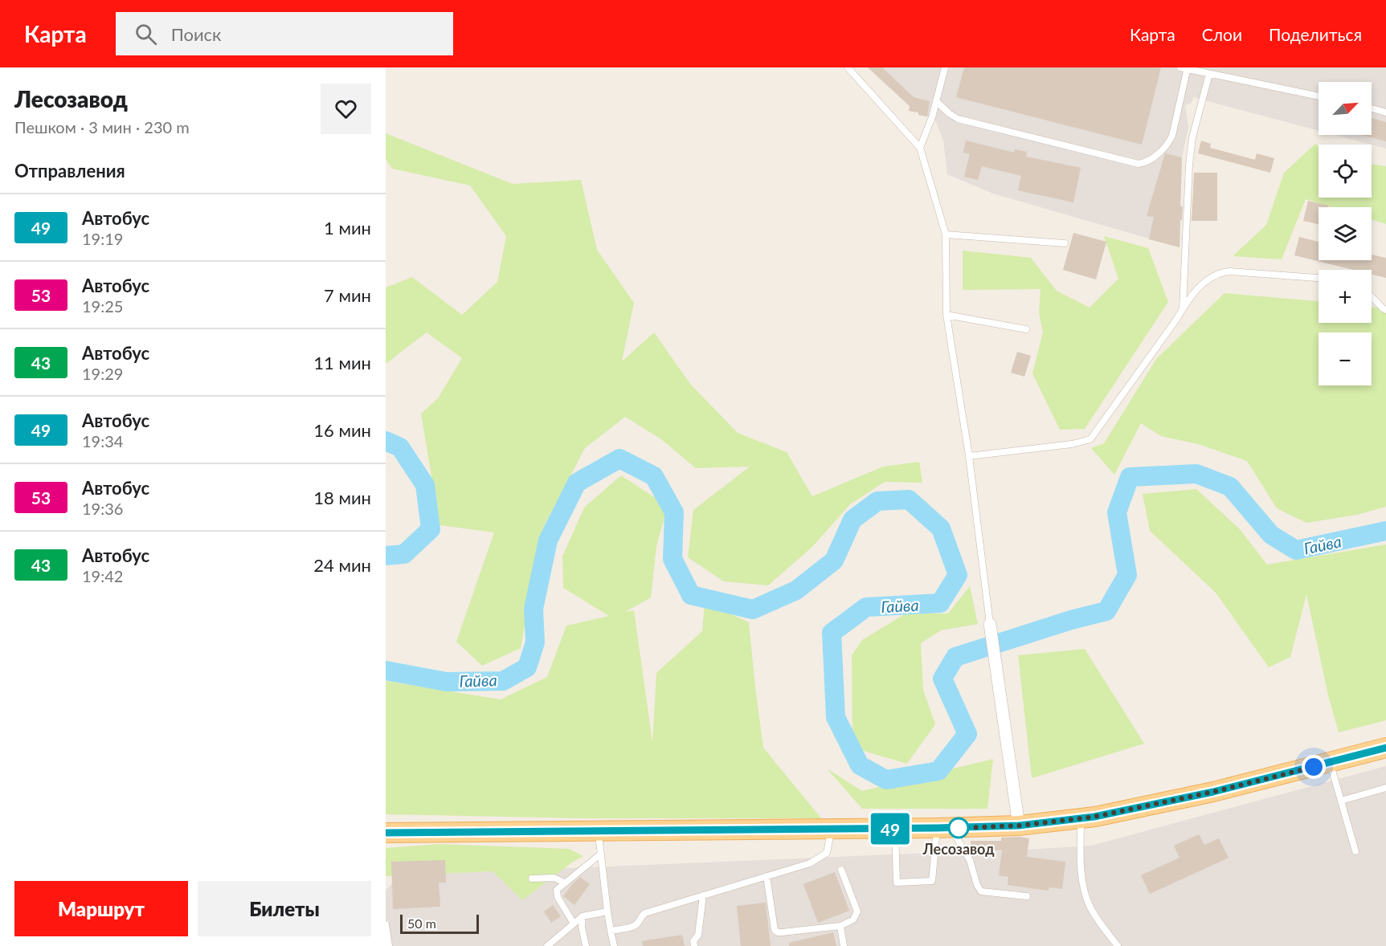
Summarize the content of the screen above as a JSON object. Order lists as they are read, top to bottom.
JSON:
{
  "water": ["Гайва"],
  "places": ["Лесозавод"],
  "lines": ["bus line 49"],
  "scale_bar": "50 m",
  "north": "top right",
  "page": {
    "header": "Карта",
    "search": "Поиск",
    "nav": ["Карта", "Слои", "Поделиться"],
    "heading": [
      ["Лесозавод", "Пешком · 3 мин · 230 m"],
      "Отправления"
    ],
    "on_map": "49",
    "map_buttons": ["+", "−"],
    "list": [
      {
        "mark": "49",
        "name": "Автобус",
        "note": "19:19",
        "value": "1 мин"
      },
      {
        "mark": "53",
        "name": "Автобус",
        "note": "19:25",
        "value": "7 мин"
      },
      {
        "mark": "43",
        "name": "Автобус",
        "note": "19:29",
        "value": "11 мин"
      },
      {
        "mark": "49",
        "name": "Автобус",
        "note": "19:34",
        "value": "16 мин"
      },
      {
        "mark": "53",
        "name": "Автобус",
        "note": "19:36",
        "value": "18 мин"
      },
      {
        "mark": "43",
        "name": "Автобус",
        "note": "19:42",
        "value": "24 мин"
      }
    ],
    "buttons": ["Маршрут", "Билеты"],
    "scale": "50 m"
  }
}
